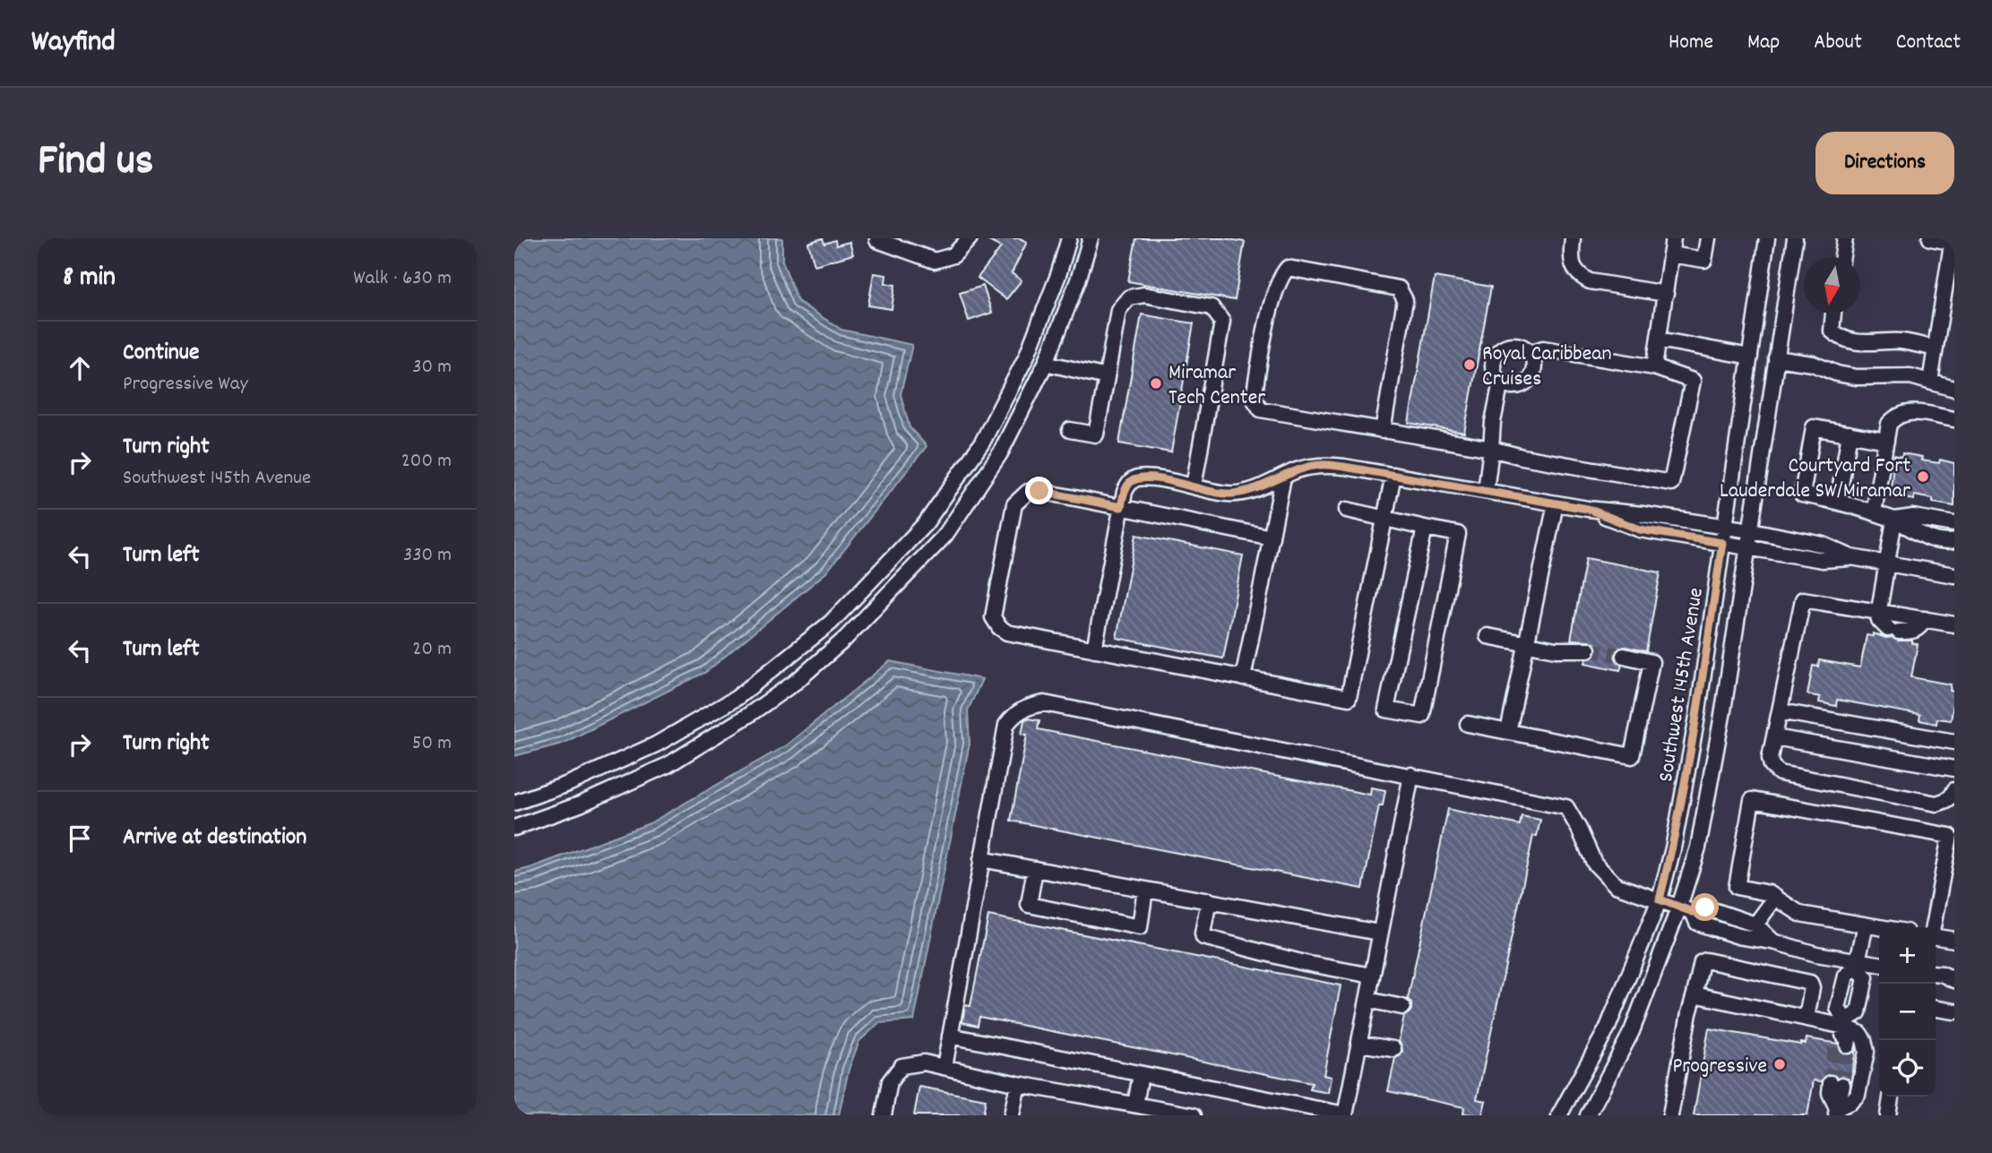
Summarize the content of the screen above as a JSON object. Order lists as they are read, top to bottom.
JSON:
{
  "streets": {
    "street": ["Southwest 145th Avenue"]
  },
  "places": [
    "Royal Caribbean Cruises",
    "Miramar Tech Center",
    "Courtyard Fort Lauderdale SW/Miramar",
    "Progressive"
  ],
  "north": "bottom",
  "page": {
    "header": "Wayfind",
    "nav": [
      "Home",
      "Map",
      "About",
      "Contact"
    ],
    "title": "Find us",
    "buttons": "Directions",
    "heading": ["8 min", "Walk · 630 m"],
    "list": [
      ["Continue", "Progressive Way", "30 m"],
      ["Turn right", "Southwest 145th Avenue", "200 m"],
      ["Turn left", "330 m"],
      ["Turn left", "20 m"],
      ["Turn right", "50 m"],
      "Arrive at destination"
    ],
    "map_buttons": ["+", "−"]
  }
}
